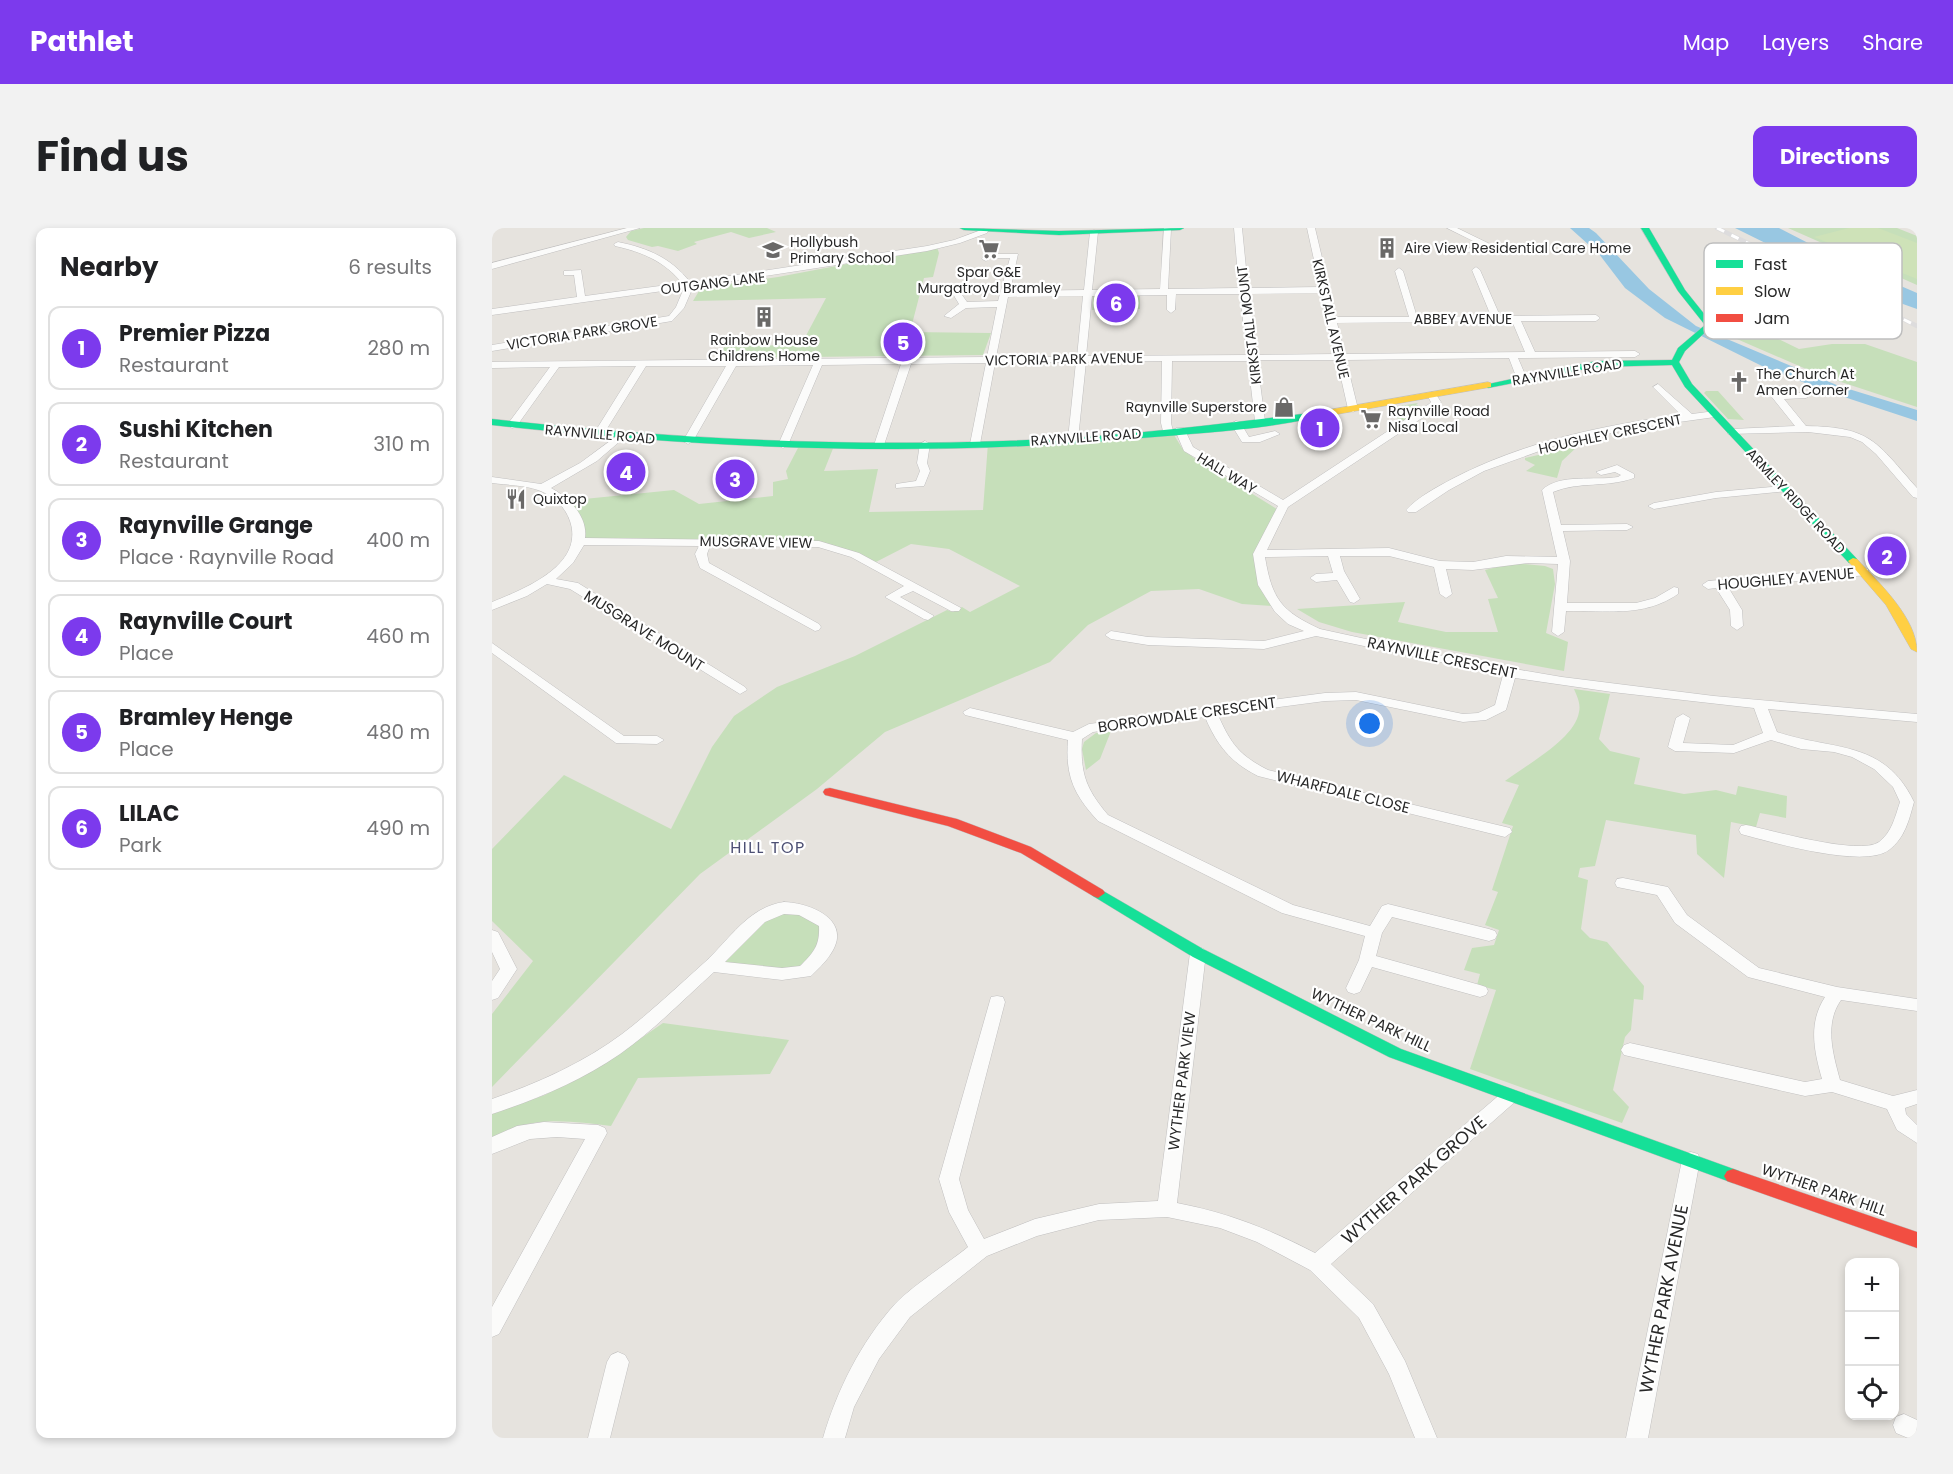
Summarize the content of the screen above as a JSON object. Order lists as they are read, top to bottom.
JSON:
{
  "streets": {
    "street": [
      "OUTGANG LANE",
      "KIRKSTALL AVENUE",
      "ABBEY AVENUE",
      "KIRKSTALL MOUNT",
      "VICTORIA PARK GROVE",
      "VICTORIA PARK AVENUE",
      "RAYNVILLE ROAD",
      "HOUGHLEY CRESCENT",
      "HALL WAY",
      "ARMLEY RIDGE ROAD",
      "MUSGRAVE VIEW",
      "HOUGHLEY AVENUE",
      "MUSGRAVE MOUNT",
      "RAYNVILLE CRESCENT",
      "BORROWDALE CRESCENT",
      "WHARFDALE CLOSE",
      "WYTHER PARK HILL",
      "WYTHER PARK VIEW",
      "WYTHER PARK GROVE",
      "WYTHER PARK AVENUE"
    ]
  },
  "crossings": [
    ["OUTGANG LANE", "VICTORIA PARK GROVE"],
    ["KIRKSTALL AVENUE", "ABBEY AVENUE"],
    ["KIRKSTALL AVENUE", "VICTORIA PARK AVENUE"],
    ["KIRKSTALL AVENUE", "RAYNVILLE ROAD"],
    ["KIRKSTALL MOUNT", "VICTORIA PARK AVENUE"],
    ["KIRKSTALL MOUNT", "RAYNVILLE ROAD"],
    ["RAYNVILLE ROAD", "HALL WAY"],
    ["RAYNVILLE ROAD", "ARMLEY RIDGE ROAD"],
    ["HOUGHLEY CRESCENT", "ARMLEY RIDGE ROAD"],
    ["ARMLEY RIDGE ROAD", "HOUGHLEY AVENUE"],
    ["RAYNVILLE CRESCENT", "BORROWDALE CRESCENT"],
    ["BORROWDALE CRESCENT", "WHARFDALE CLOSE"],
    ["WYTHER PARK HILL", "WYTHER PARK VIEW"],
    ["WYTHER PARK HILL", "WYTHER PARK GROVE"],
    ["WYTHER PARK HILL", "WYTHER PARK AVENUE"]
  ],
  "districts": ["HILL TOP"],
  "places": {
    "building": ["Aire View Residential Care Home", "Rainbow House Childrens Home"],
    "supermarket": ["Spar G&E Murgatroyd Bramley", "Raynville Road Nisa Local"],
    "school or university": ["Hollybush Primary School"],
    "church": ["The Church At Amen Corner"],
    "shop": ["Raynville Superstore"],
    "restaurant": ["Quixtop"]
  },
  "legend": ["Fast", "Slow", "Jam"],
  "page": {
    "header": "Pathlet",
    "nav": ["Map", "Layers", "Share"],
    "title": "Find us",
    "buttons": "Directions",
    "heading": ["Nearby", "6 results"],
    "pins": [
      "6",
      "5",
      "1",
      "4",
      "3",
      "2"
    ],
    "list": [
      {
        "mark": "1",
        "name": "Premier Pizza",
        "note": "Restaurant",
        "value": "280 m"
      },
      {
        "mark": "2",
        "name": "Sushi Kitchen",
        "note": "Restaurant",
        "value": "310 m"
      },
      {
        "mark": "3",
        "name": "Raynville Grange",
        "note": "Place · Raynville Road",
        "value": "400 m"
      },
      {
        "mark": "4",
        "name": "Raynville Court",
        "note": "Place",
        "value": "460 m"
      },
      {
        "mark": "5",
        "name": "Bramley Henge",
        "note": "Place",
        "value": "480 m"
      },
      {
        "mark": "6",
        "name": "LILAC",
        "note": "Park",
        "value": "490 m"
      }
    ],
    "map_buttons": ["+", "−"]
  }
}
